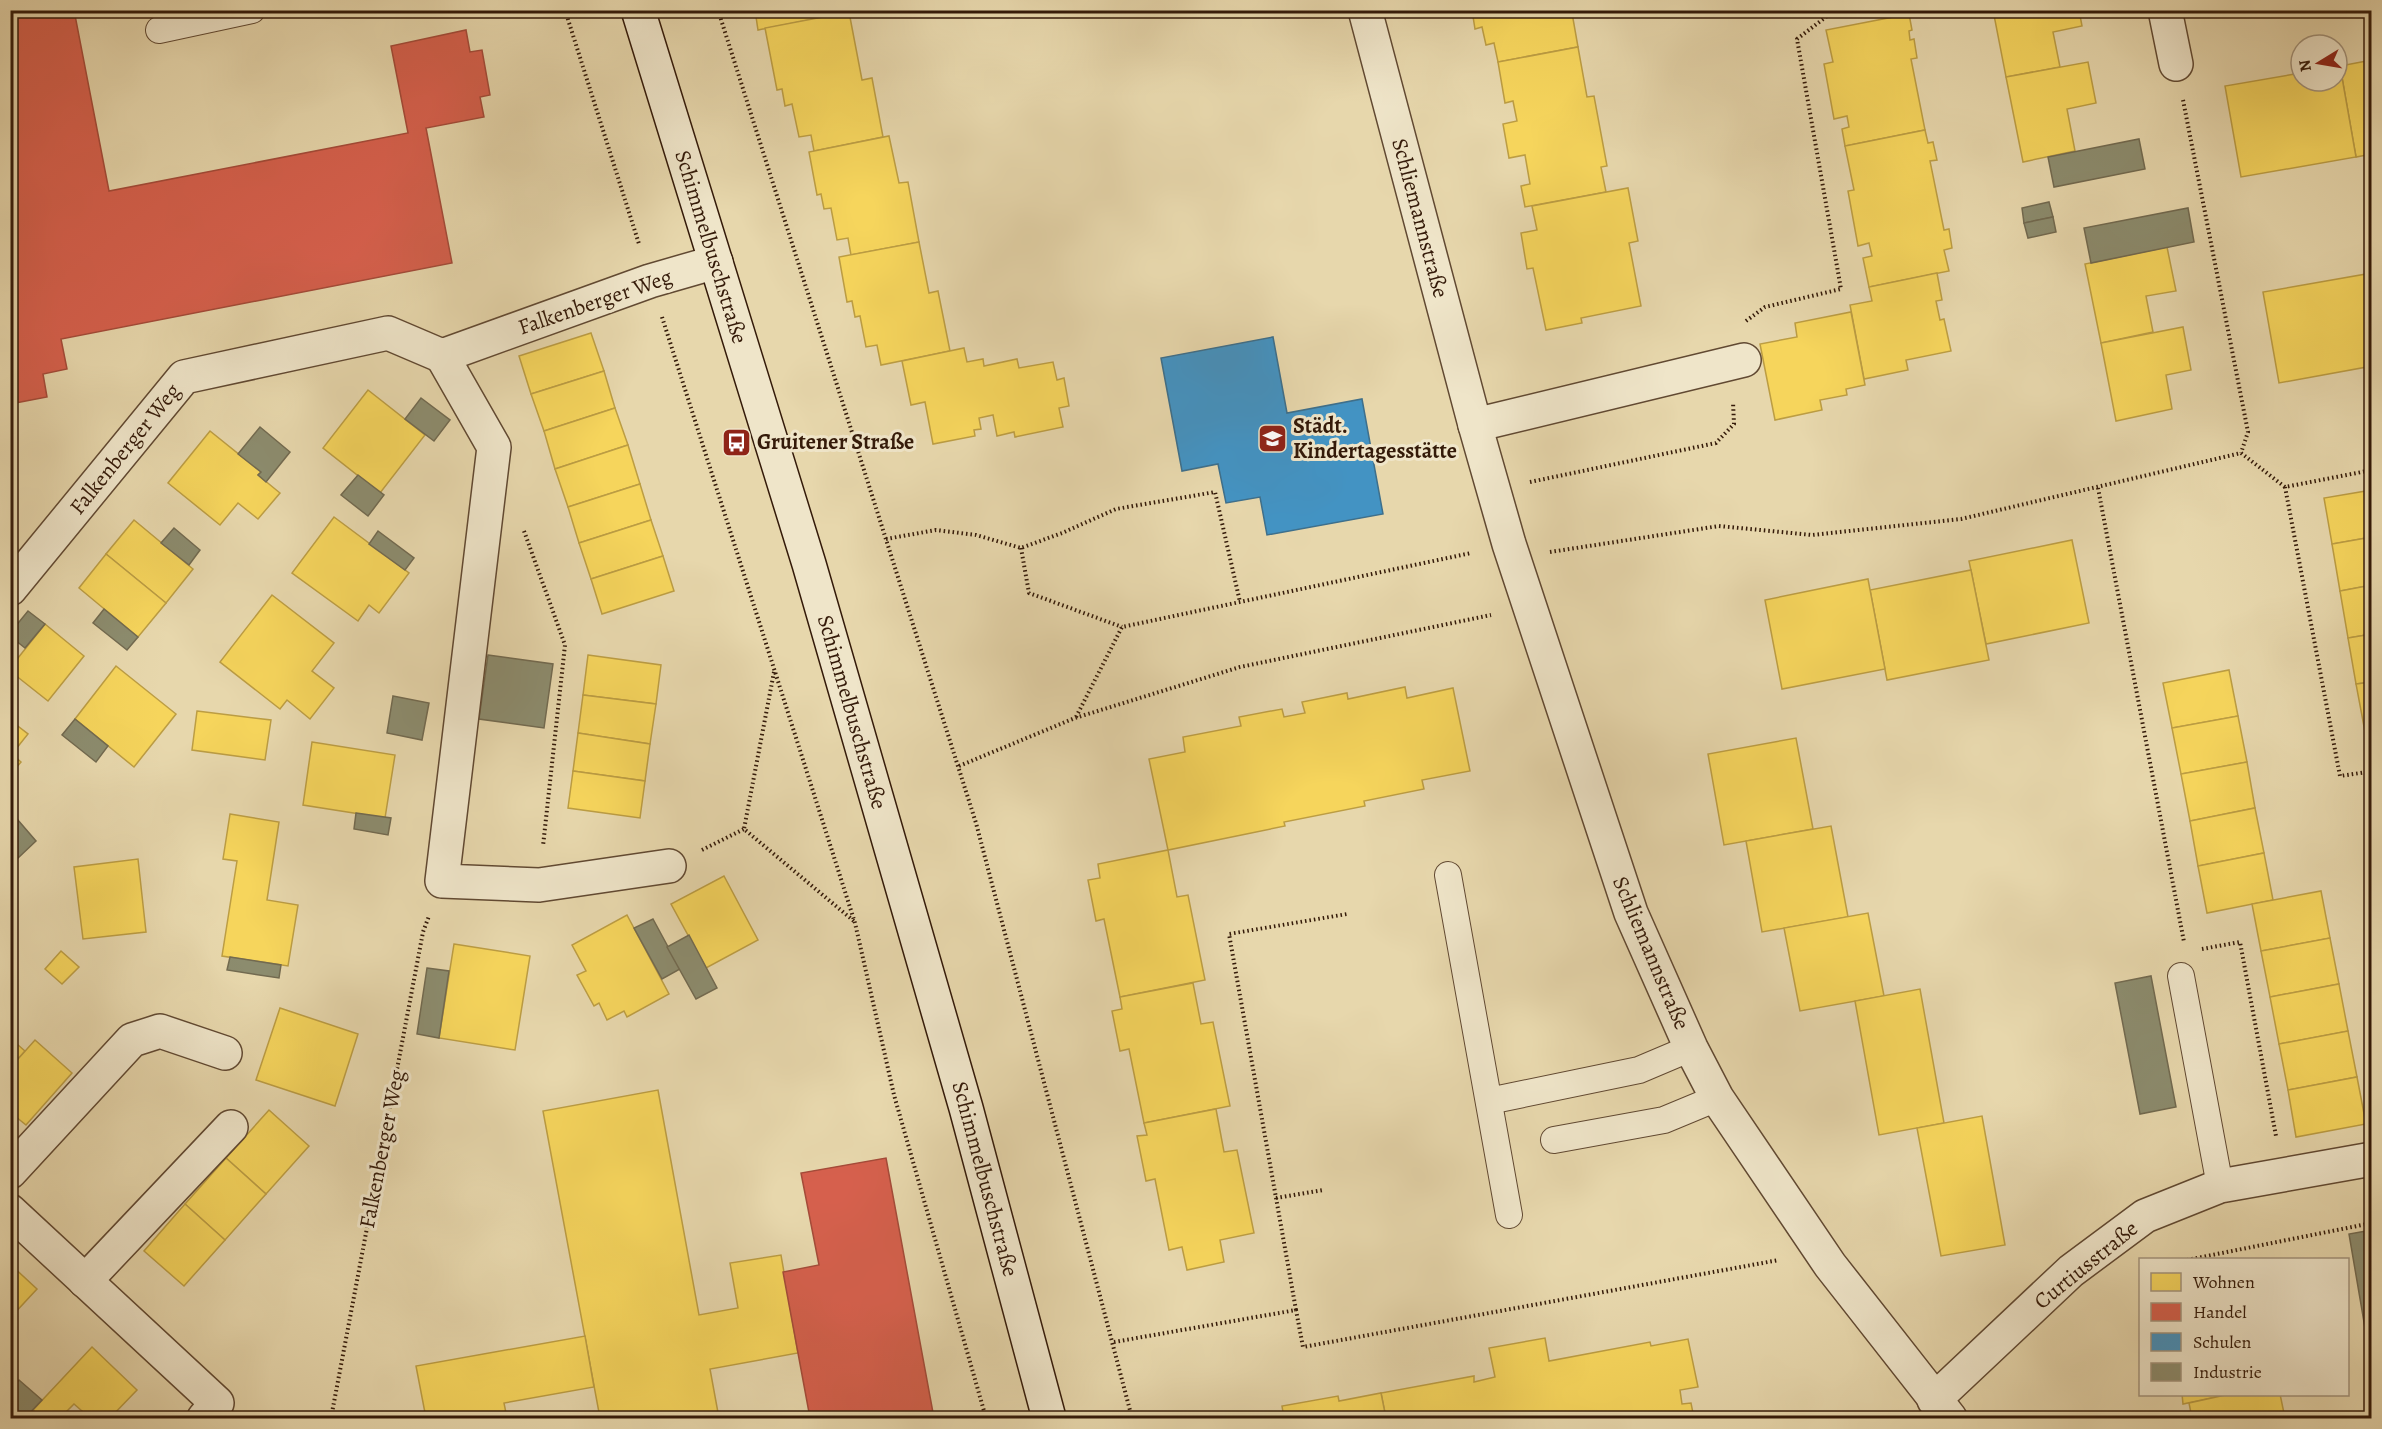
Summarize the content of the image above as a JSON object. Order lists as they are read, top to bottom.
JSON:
{
  "streets": {
    "street": [
      "Schliemannstraße",
      "Schimmelbuschstraße",
      "Falkenberger Weg",
      "Curtiusstraße"
    ]
  },
  "crossings": [
    ["Schliemannstraße", "Curtiusstraße"],
    ["Schimmelbuschstraße", "Falkenberger Weg"]
  ],
  "places": {
    "school or university": ["Städt. Kindertagesstätte"],
    "bus stop": ["Gruitener Straße"]
  },
  "legend": [
    "Wohnen",
    "Handel",
    "Schulen",
    "Industrie"
  ],
  "north": "left"
}
